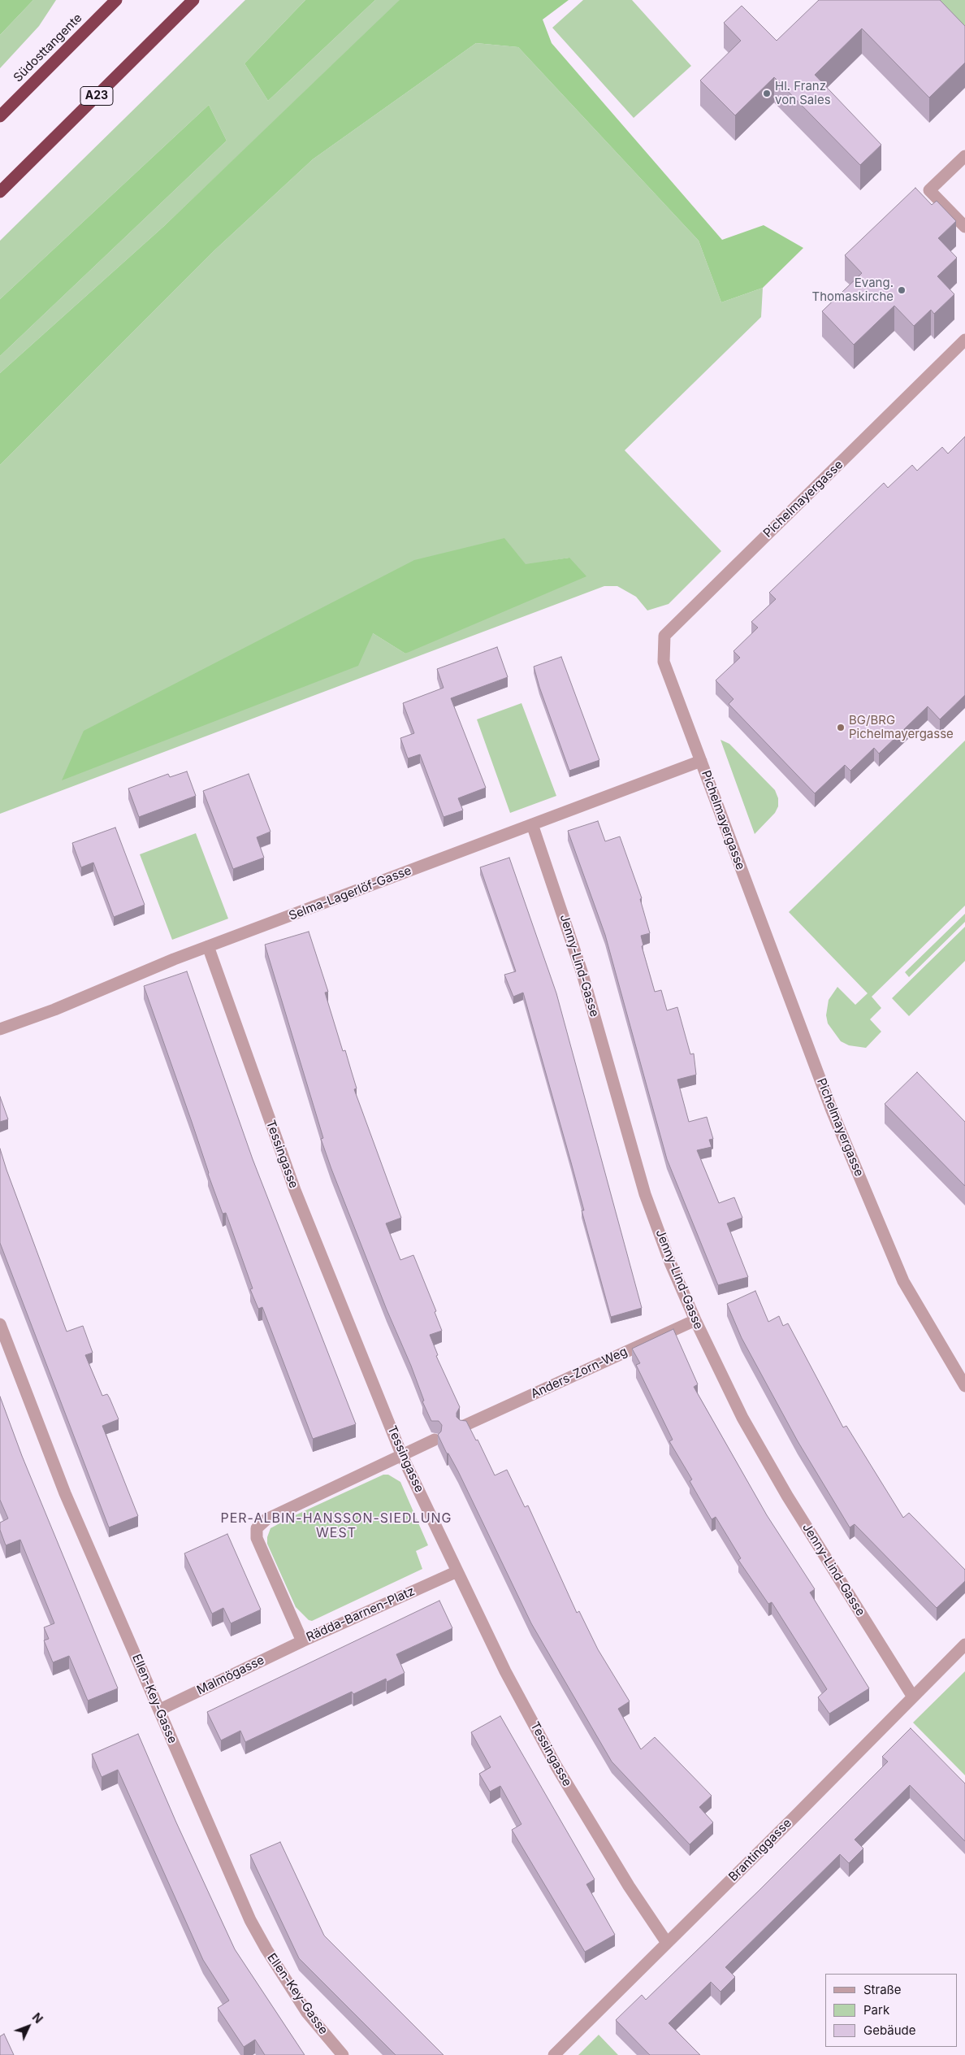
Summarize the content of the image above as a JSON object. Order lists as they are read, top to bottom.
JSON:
{
  "streets": {
    "highway": ["Südosttangente", "A23"],
    "street": [
      "Pichelmayergasse",
      "Selma-Lagerlöf-Gasse",
      "Jenny-Lind-Gasse",
      "Tessingasse",
      "Anders-Zorn-Weg",
      "Rädda-Barnen-Platz",
      "Malmögasse",
      "Ellen-Key-Gasse",
      "Brantinggasse"
    ]
  },
  "crossings": [
    ["Pichelmayergasse", "Selma-Lagerlöf-Gasse"],
    ["Selma-Lagerlöf-Gasse", "Jenny-Lind-Gasse"],
    ["Selma-Lagerlöf-Gasse", "Tessingasse"],
    ["Jenny-Lind-Gasse", "Anders-Zorn-Weg"],
    ["Jenny-Lind-Gasse", "Brantinggasse"],
    ["Tessingasse", "Rädda-Barnen-Platz"],
    ["Tessingasse", "Brantinggasse"],
    ["Rädda-Barnen-Platz", "Malmögasse"],
    ["Malmögasse", "Ellen-Key-Gasse"]
  ],
  "districts": ["PER-ALBIN-HANSSON-SIEDLUNG WEST"],
  "places": ["Hl. Franz von Sales", "Evang. Thomaskirche", "BG/BRG Pichelmayergasse"],
  "legend": ["Straße", "Park", "Gebäude"],
  "north": "top right"
}
